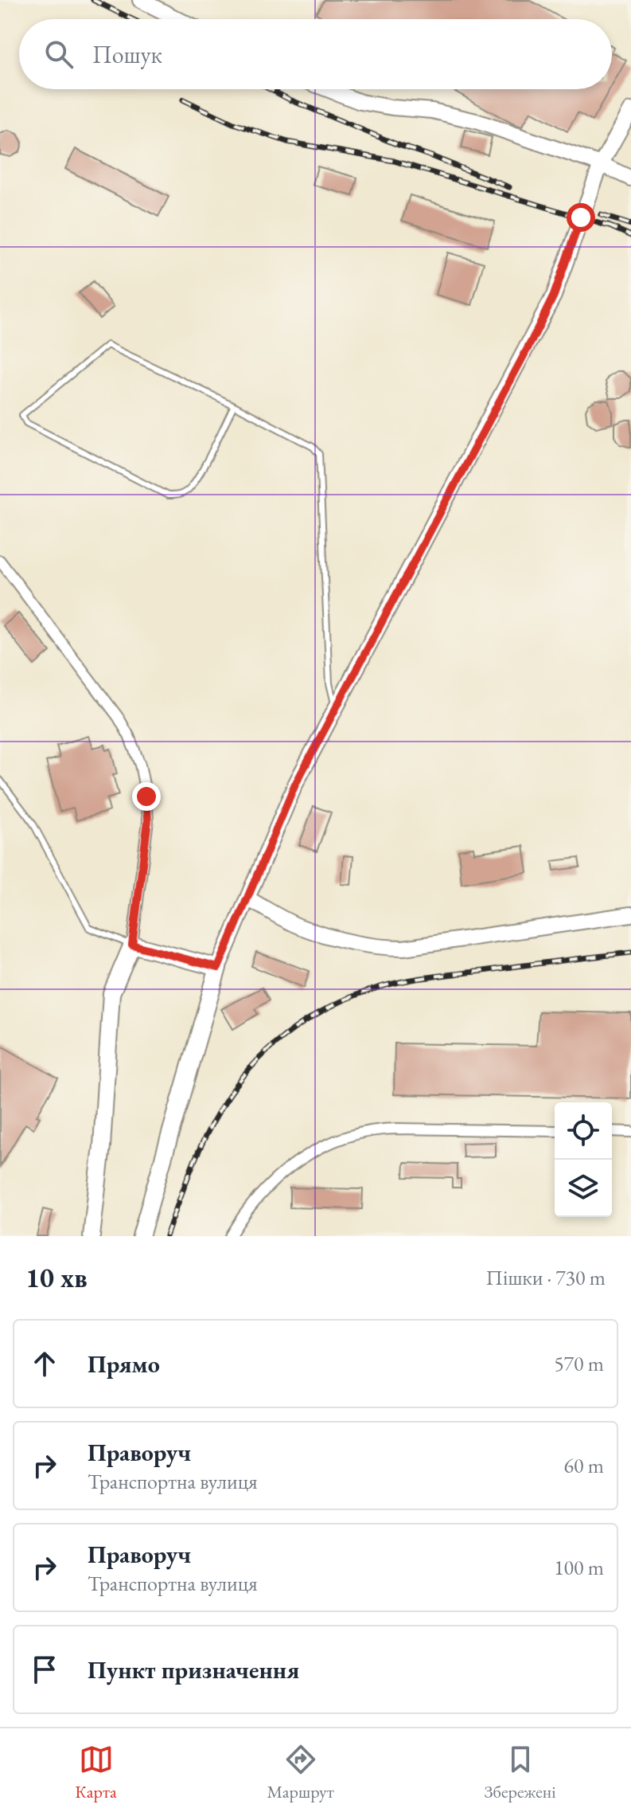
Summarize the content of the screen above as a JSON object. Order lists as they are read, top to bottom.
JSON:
{
  "page": {
    "search": "Пошук",
    "heading": ["10 хв", "Пішки · 730 m"],
    "list": [
      ["Прямо", "570 m"],
      ["Праворуч", "Транспортна вулиця", "60 m"],
      ["Праворуч", "Транспортна вулиця", "100 m"],
      "Пункт призначення"
    ],
    "nav": ["Карта", "Маршрут", "Збережені"]
  }
}
